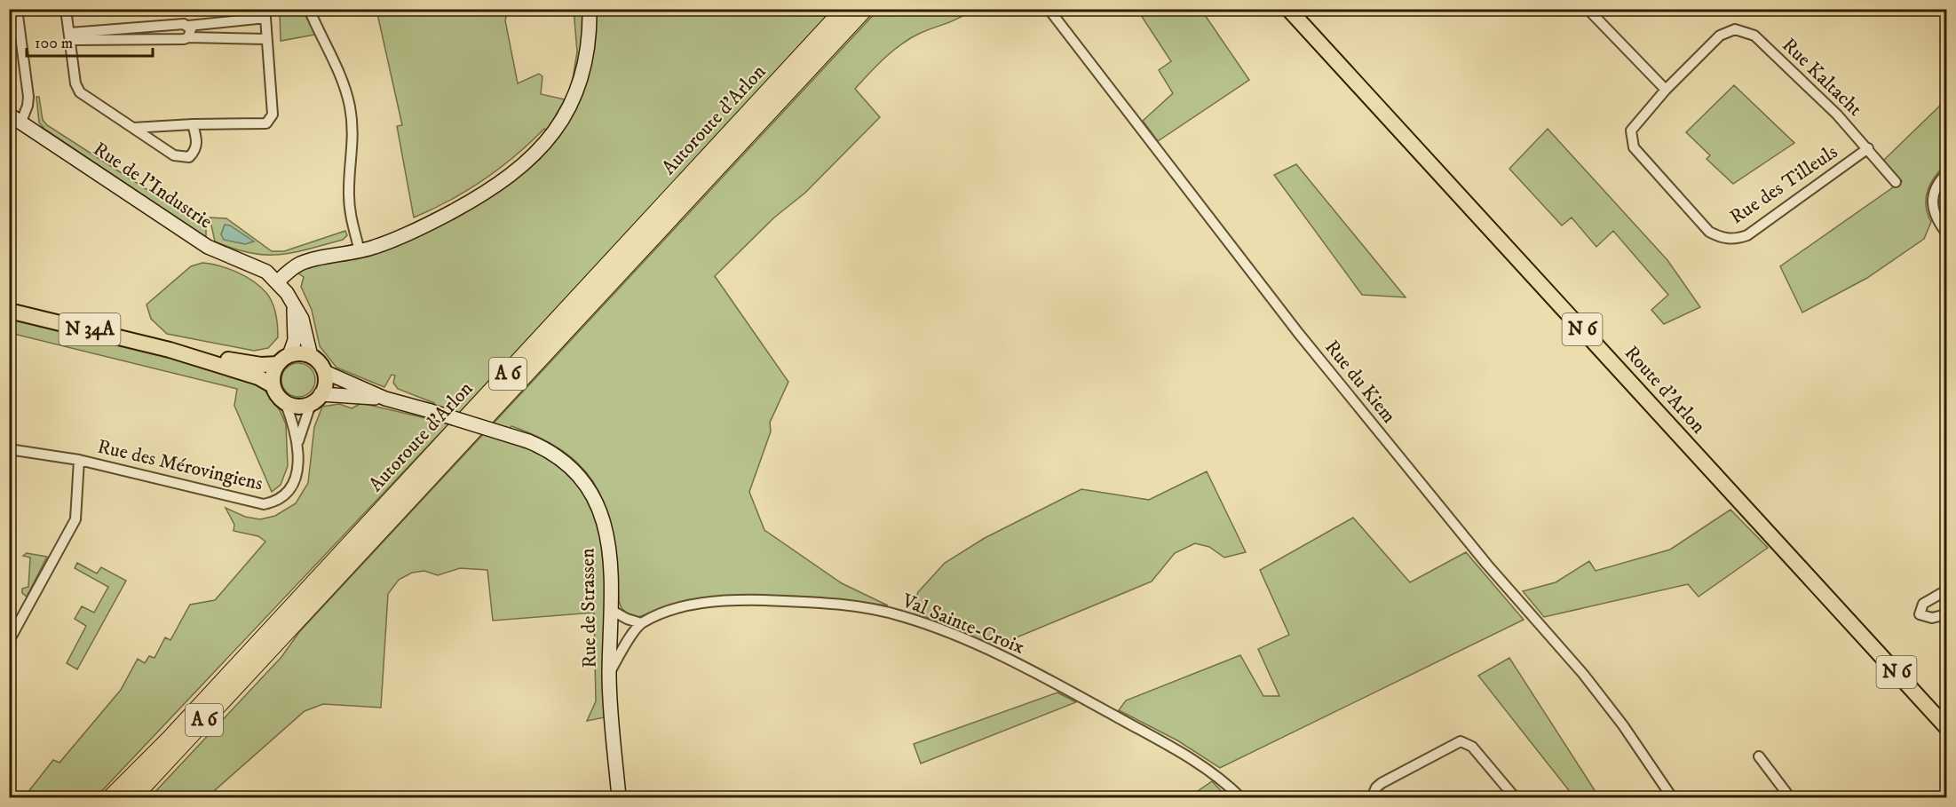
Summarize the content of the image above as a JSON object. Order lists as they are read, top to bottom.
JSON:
{
  "streets": {
    "highway": ["Autoroute d'Arlon", "A 6"],
    "main road": [
      "Rue de l'Industrie",
      "N 34A",
      "N 6",
      "Route d'Arlon",
      "Rue de Strassen"
    ],
    "street": [
      "Rue Kaltacht",
      "Rue des Tilleuls",
      "Rue du Kiem",
      "Rue des Mérovingiens",
      "Val Sainte-Croix"
    ]
  },
  "crossings": [
    ["Rue Kaltacht", "Rue des Tilleuls"],
    ["N 34A", "Rue des Mérovingiens"],
    ["N 34A", "Rue de Strassen"],
    ["Rue des Mérovingiens", "Rue de Strassen"]
  ],
  "scale_bar": "100 m"
}
